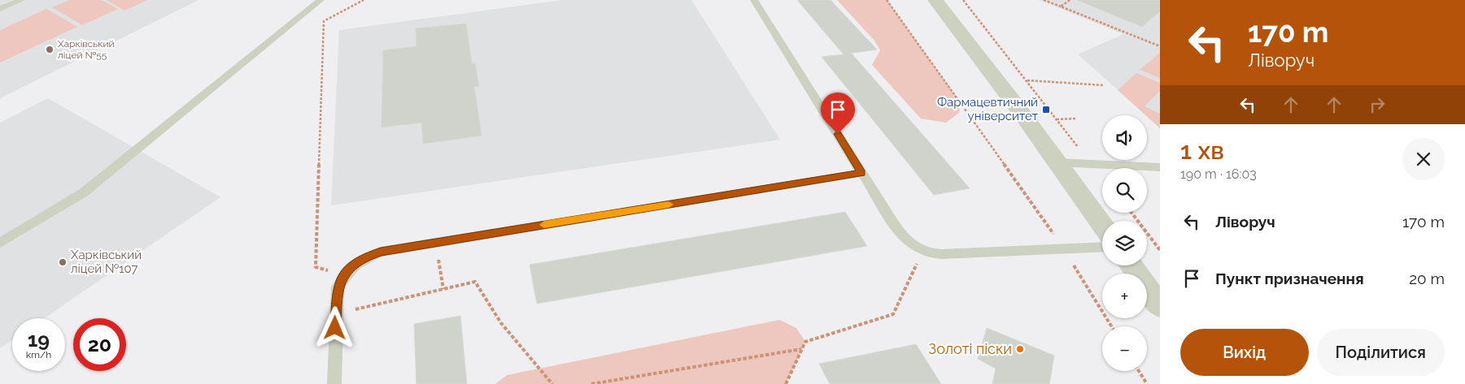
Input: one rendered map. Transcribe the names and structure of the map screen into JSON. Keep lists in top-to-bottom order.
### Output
{
  "places": {
    "other": ["Харківський ліцей №55", "Харківський ліцей №107", "Золоті піски"],
    "transit": ["Фармацевтичний університет"]
  },
  "page": {
    "turn": ["170 m", "Ліворуч"],
    "map_buttons": ["+", "−"],
    "heading": ["1 хв", "190 m · 16:03"],
    "list": [
      {
        "name": "Ліворуч",
        "value": "170 m"
      },
      {
        "name": "Пункт призначення",
        "value": "20 m"
      }
    ],
    "speed": "19 km/h",
    "limit": "20",
    "buttons": ["Вихід", "Поділитися"]
  }
}
